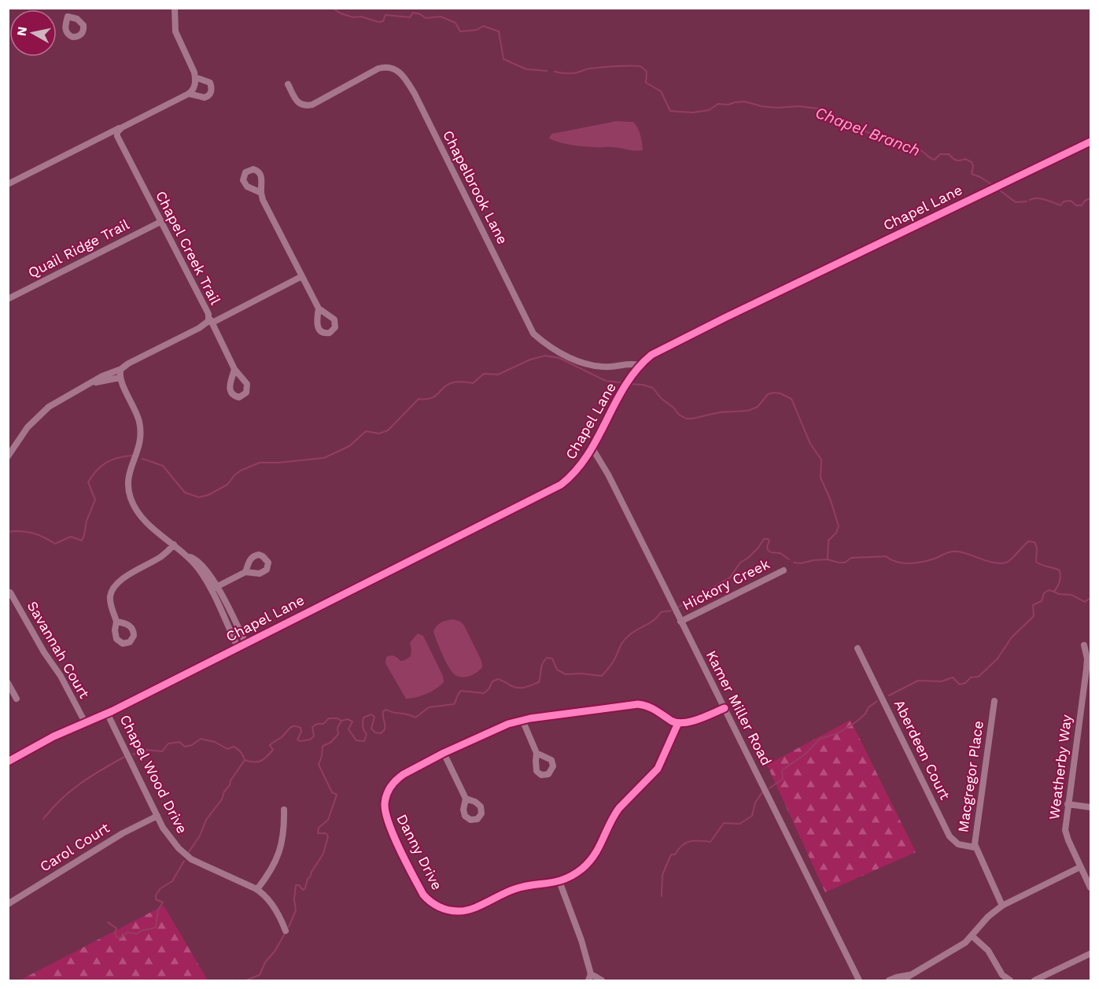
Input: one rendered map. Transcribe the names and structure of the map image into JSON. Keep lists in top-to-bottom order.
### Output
{
  "streets": {
    "street": [
      "Chapelbrook Lane",
      "Chapel Lane",
      "Chapel Creek Trail",
      "Quail Ridge Trail",
      "Hickory Creek",
      "Savannah Court",
      "Kamer Miller Road",
      "Aberdeen Court",
      "Weatherby Way",
      "Chapel Wood Drive",
      "Macgregor Place",
      "Carol Court",
      "Danny Drive"
    ]
  },
  "crossings": [
    ["Chapelbrook Lane", "Chapel Lane"],
    ["Chapel Lane", "Savannah Court"],
    ["Chapel Lane", "Kamer Miller Road"],
    ["Chapel Lane", "Chapel Wood Drive"],
    ["Chapel Creek Trail", "Quail Ridge Trail"],
    ["Hickory Creek", "Kamer Miller Road"],
    ["Aberdeen Court", "Macgregor Place"],
    ["Chapel Wood Drive", "Carol Court"]
  ],
  "water": ["Chapel Branch"],
  "north": "left"
}
